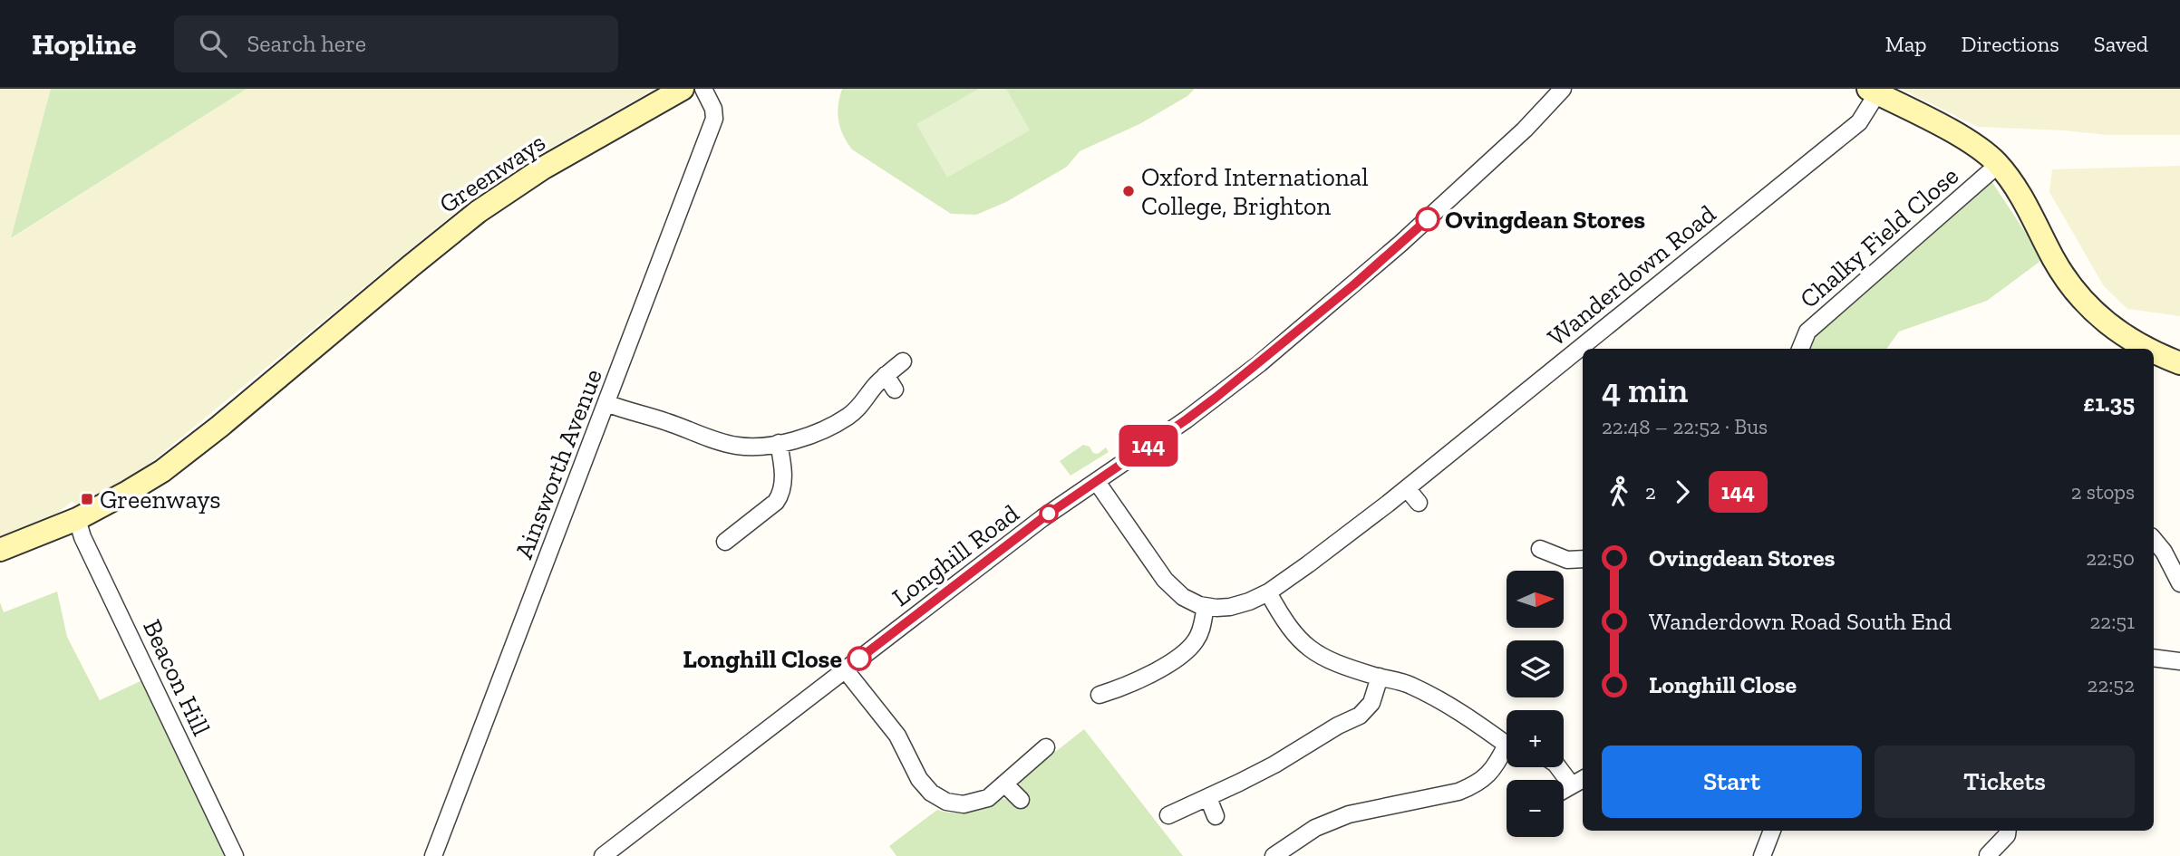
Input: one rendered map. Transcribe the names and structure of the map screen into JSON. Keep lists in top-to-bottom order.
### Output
{
  "streets": {
    "street": [
      "Greenways",
      "Chalky Field Close",
      "Wanderdown Road",
      "Ainsworth Avenue",
      "Longhill Road",
      "Beacon Hill"
    ]
  },
  "crossings": [
    ["Greenways", "Beacon Hill"]
  ],
  "places": {
    "other": ["Oxford International College, Brighton", "Ovingdean Stores", "Longhill Close"],
    "transit": ["Greenways"]
  },
  "lines": ["bus line 144"],
  "north": "right",
  "page": {
    "header": "Hopline",
    "search": "Search here",
    "nav": ["Map", "Directions", "Saved"],
    "on_map": "144",
    "heading": ["4 min", "22:48 – 22:52 · Bus", "£1.35"],
    "legs": ["2", "144", "2 stops"],
    "list": [
      {
        "name": "Ovingdean Stores",
        "value": "22:50"
      },
      {
        "name": "Wanderdown Road South End",
        "value": "22:51"
      },
      {
        "name": "Longhill Close",
        "value": "22:52"
      }
    ],
    "map_buttons": ["+", "−"],
    "buttons": ["Start", "Tickets"]
  }
}
